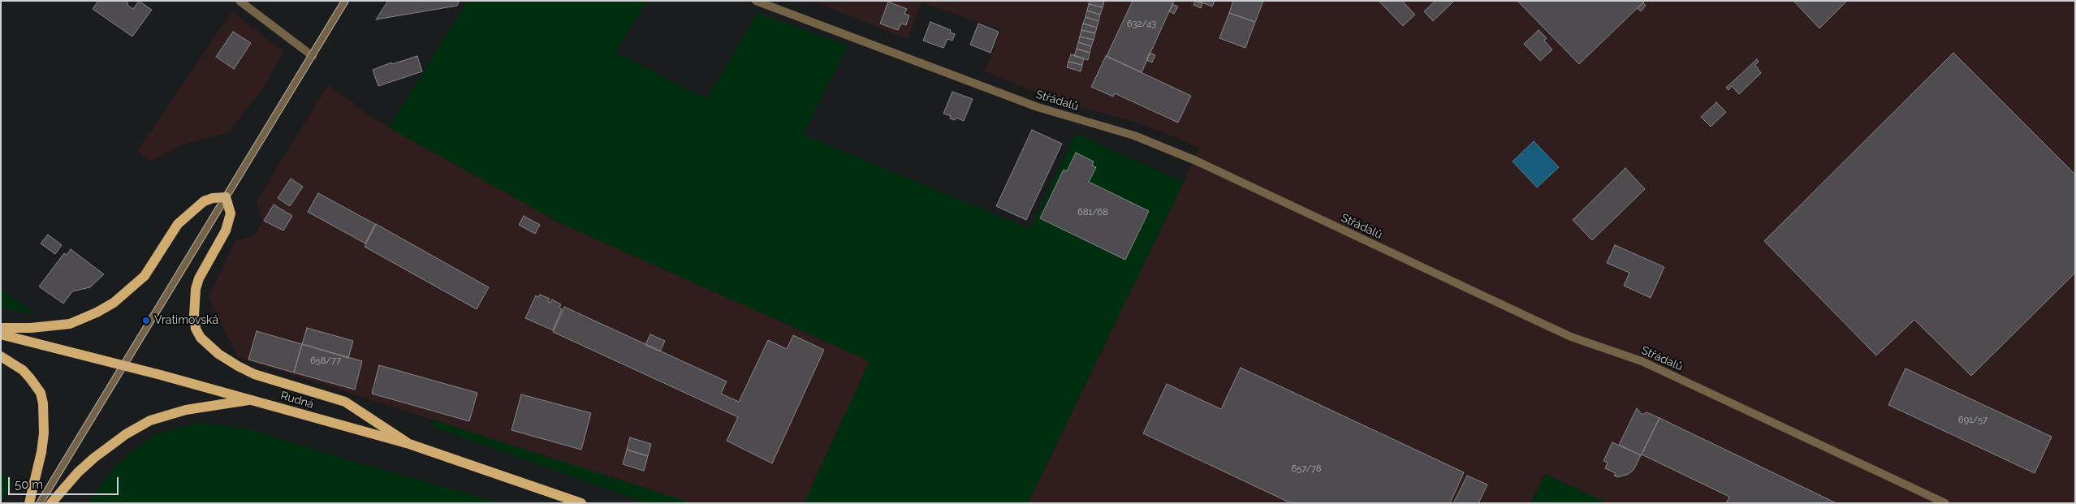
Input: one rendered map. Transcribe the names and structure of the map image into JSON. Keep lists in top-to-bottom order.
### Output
{
  "streets": {
    "main road": ["Rudná"],
    "street": ["Střádalů"]
  },
  "places": ["Vratimovská"],
  "house_numbers": [
    "632/43",
    "681/68",
    "658/77",
    "691/57",
    "657/78"
  ],
  "scale_bar": "50 m"
}
